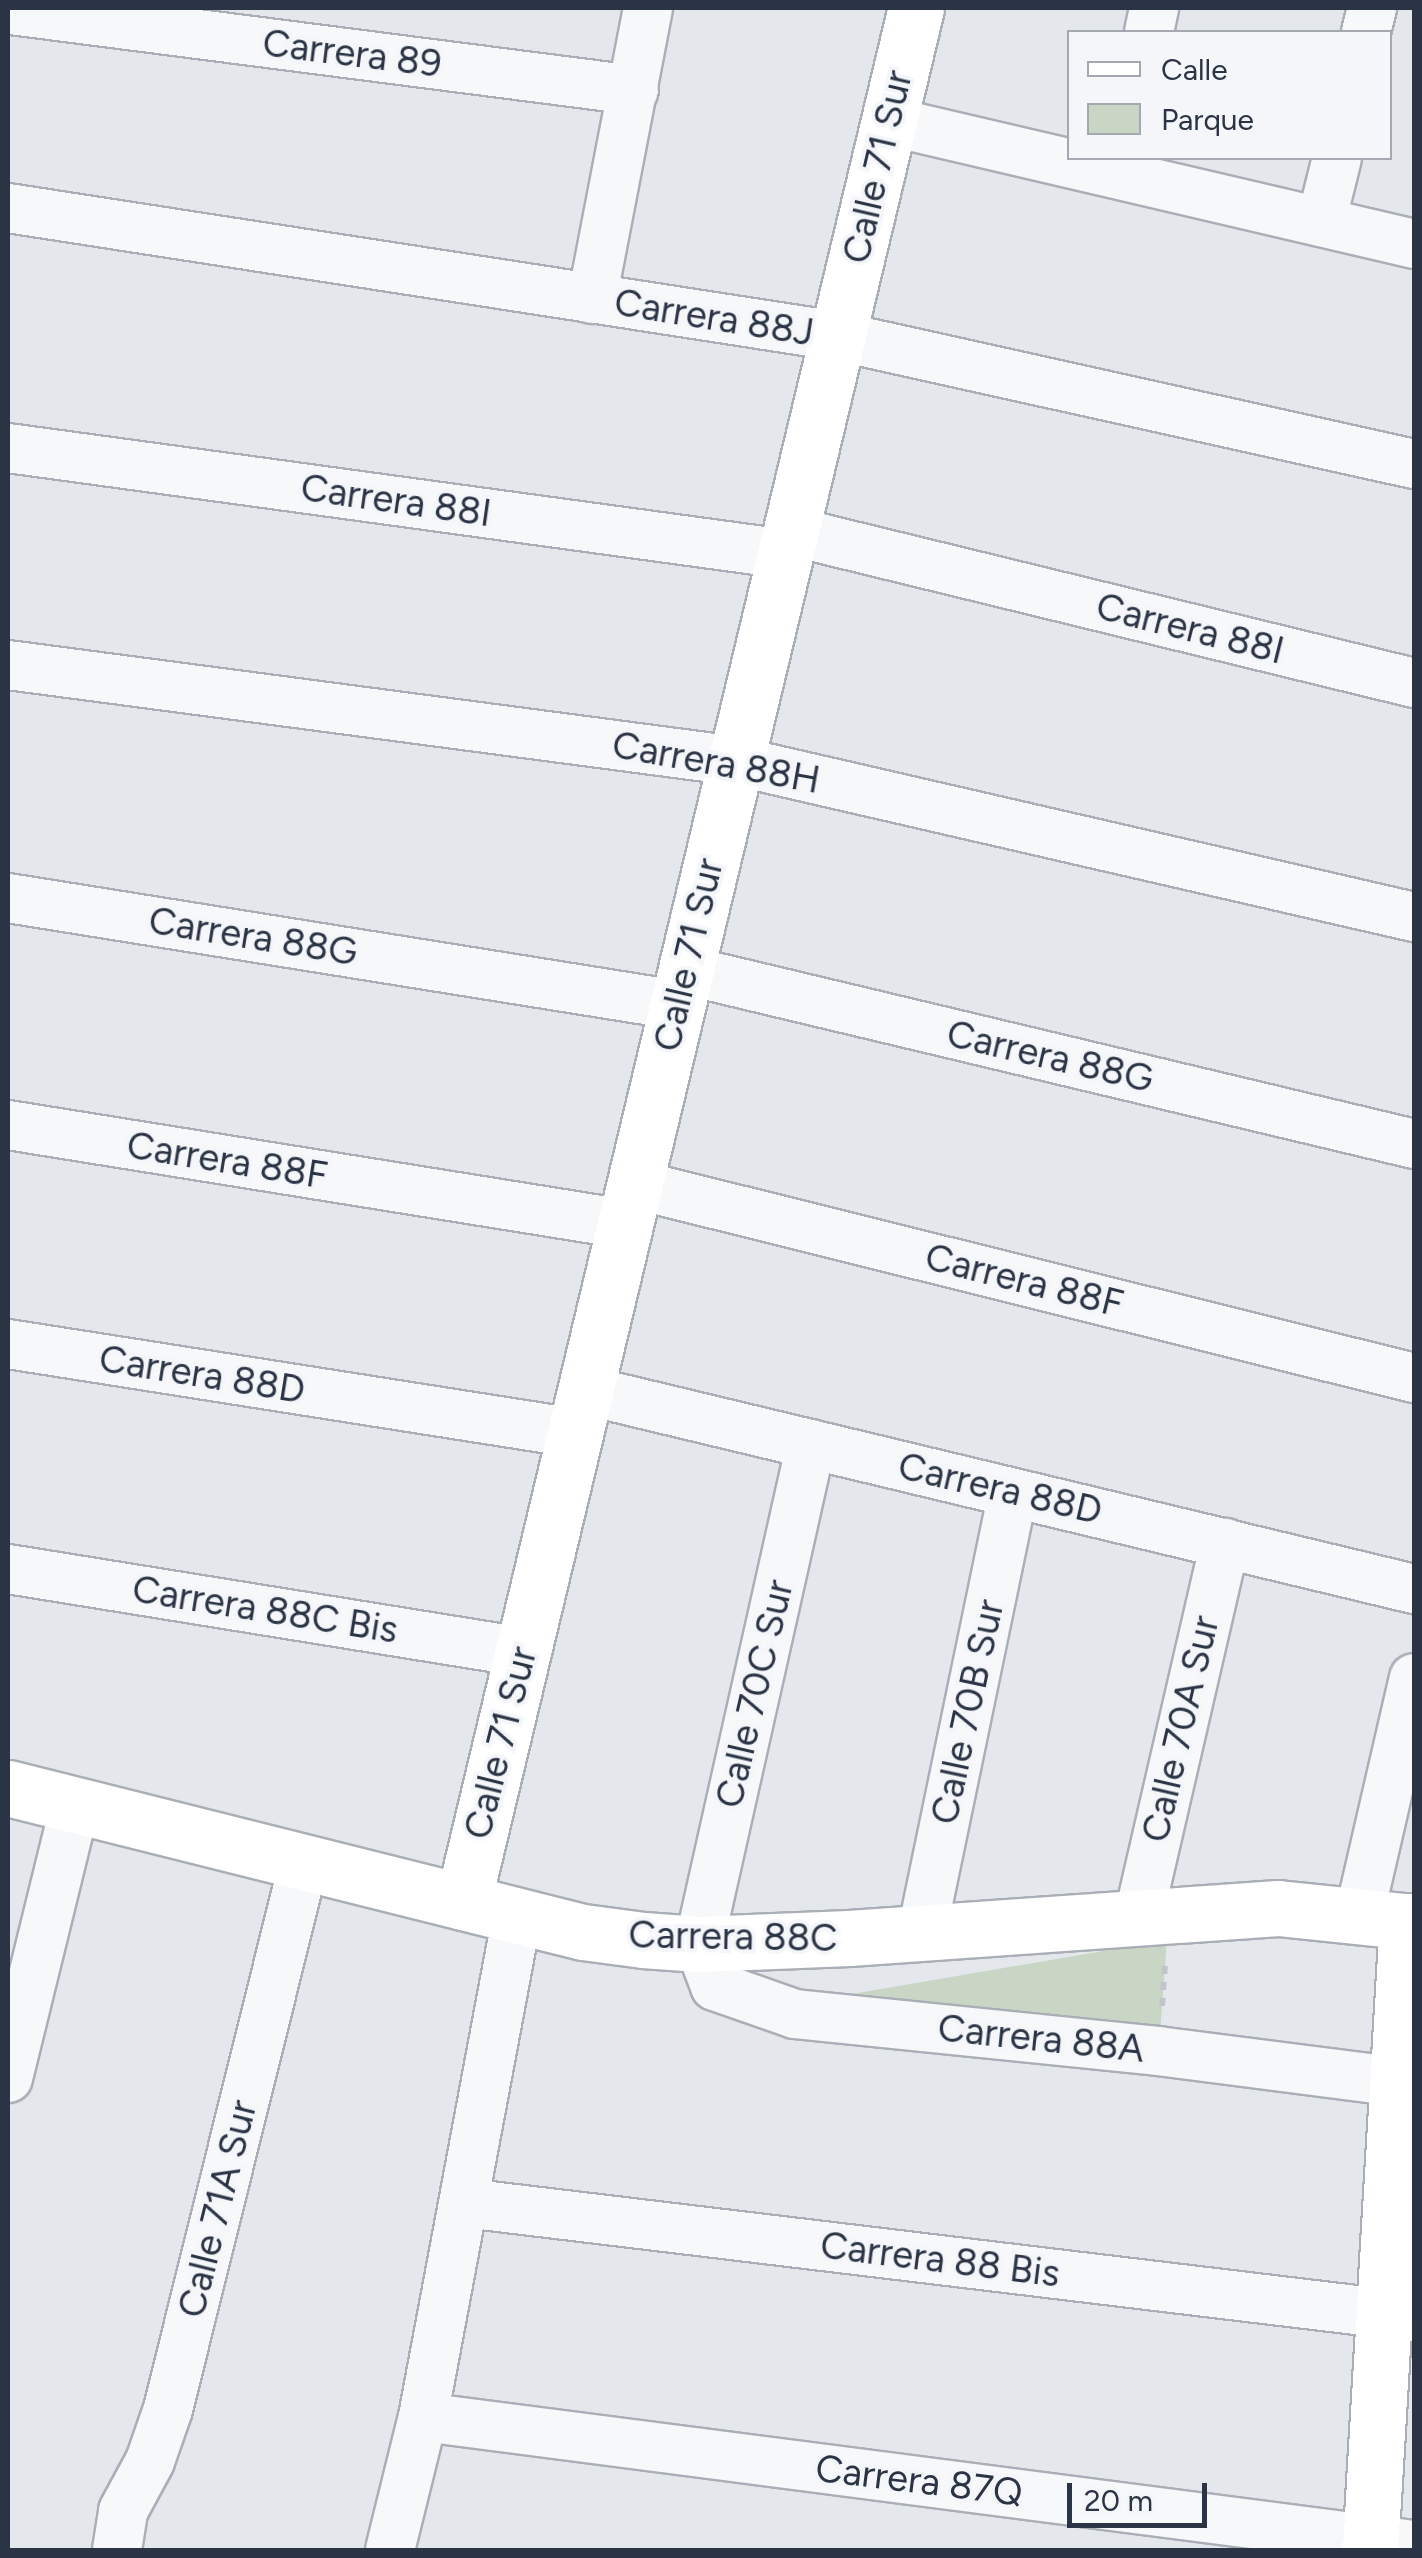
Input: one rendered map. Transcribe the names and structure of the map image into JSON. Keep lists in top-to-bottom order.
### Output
{
  "streets": {
    "street": [
      "Carrera 89",
      "Calle 71 Sur",
      "Carrera 88J",
      "Carrera 88I",
      "Carrera 88H",
      "Carrera 88G",
      "Carrera 88F",
      "Carrera 88D",
      "Carrera 88C Bis",
      "Calle 70C Sur",
      "Calle 70B Sur",
      "Calle 70A Sur",
      "Carrera 88C",
      "Carrera 88A",
      "Calle 71A Sur",
      "Carrera 88 Bis",
      "Carrera 87Q"
    ]
  },
  "crossings": [
    ["Calle 71 Sur", "Carrera 88J"],
    ["Calle 71 Sur", "Carrera 88I"],
    ["Calle 71 Sur", "Carrera 88H"],
    ["Calle 71 Sur", "Carrera 88G"],
    ["Calle 71 Sur", "Carrera 88F"],
    ["Calle 71 Sur", "Carrera 88D"],
    ["Calle 71 Sur", "Carrera 88C Bis"],
    ["Calle 71 Sur", "Carrera 88C"],
    ["Carrera 88D", "Calle 70C Sur"],
    ["Carrera 88D", "Calle 70B Sur"],
    ["Carrera 88D", "Calle 70A Sur"],
    ["Calle 70C Sur", "Carrera 88C"],
    ["Calle 70C Sur", "Carrera 88A"],
    ["Calle 70B Sur", "Carrera 88C"],
    ["Calle 70A Sur", "Carrera 88C"],
    ["Carrera 88C", "Carrera 88A"],
    ["Carrera 88C", "Calle 71A Sur"]
  ],
  "legend": ["Calle", "Parque"],
  "scale_bar": "20 m"
}
